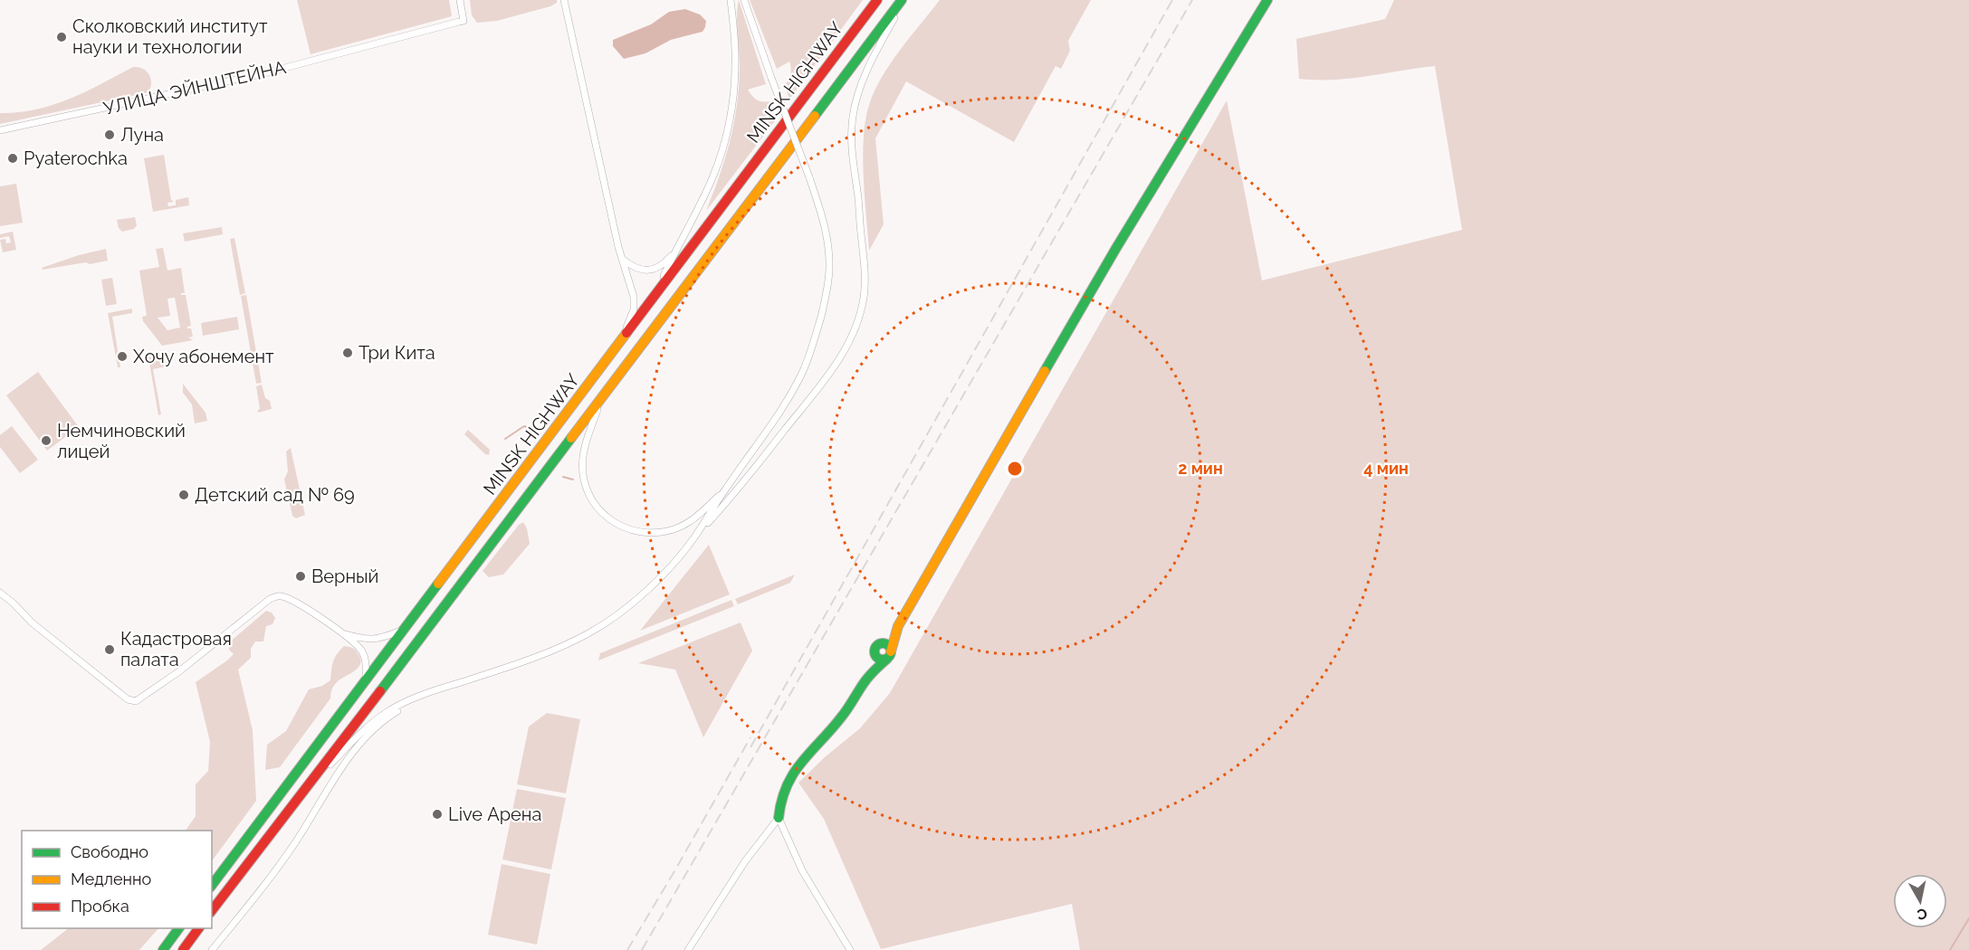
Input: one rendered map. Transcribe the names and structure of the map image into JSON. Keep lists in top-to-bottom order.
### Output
{
  "streets": {
    "main road": ["MINSK HIGHWAY"],
    "street": ["УЛИЦА ЭЙНШТЕЙНА"]
  },
  "places": [
    "Сколковский институт науки и технологии",
    "Луна",
    "Pyaterochka",
    "Три Кита",
    "Хочу абонемент",
    "Немчиновский лицей",
    "Детский сад № 69",
    "Верный",
    "Кадастровая палата",
    "Live Арена"
  ],
  "legend": ["Свободно", "Медленно", "Пробка"],
  "north": "bottom",
  "rings": ["2 мин", "4 мин"]
}
